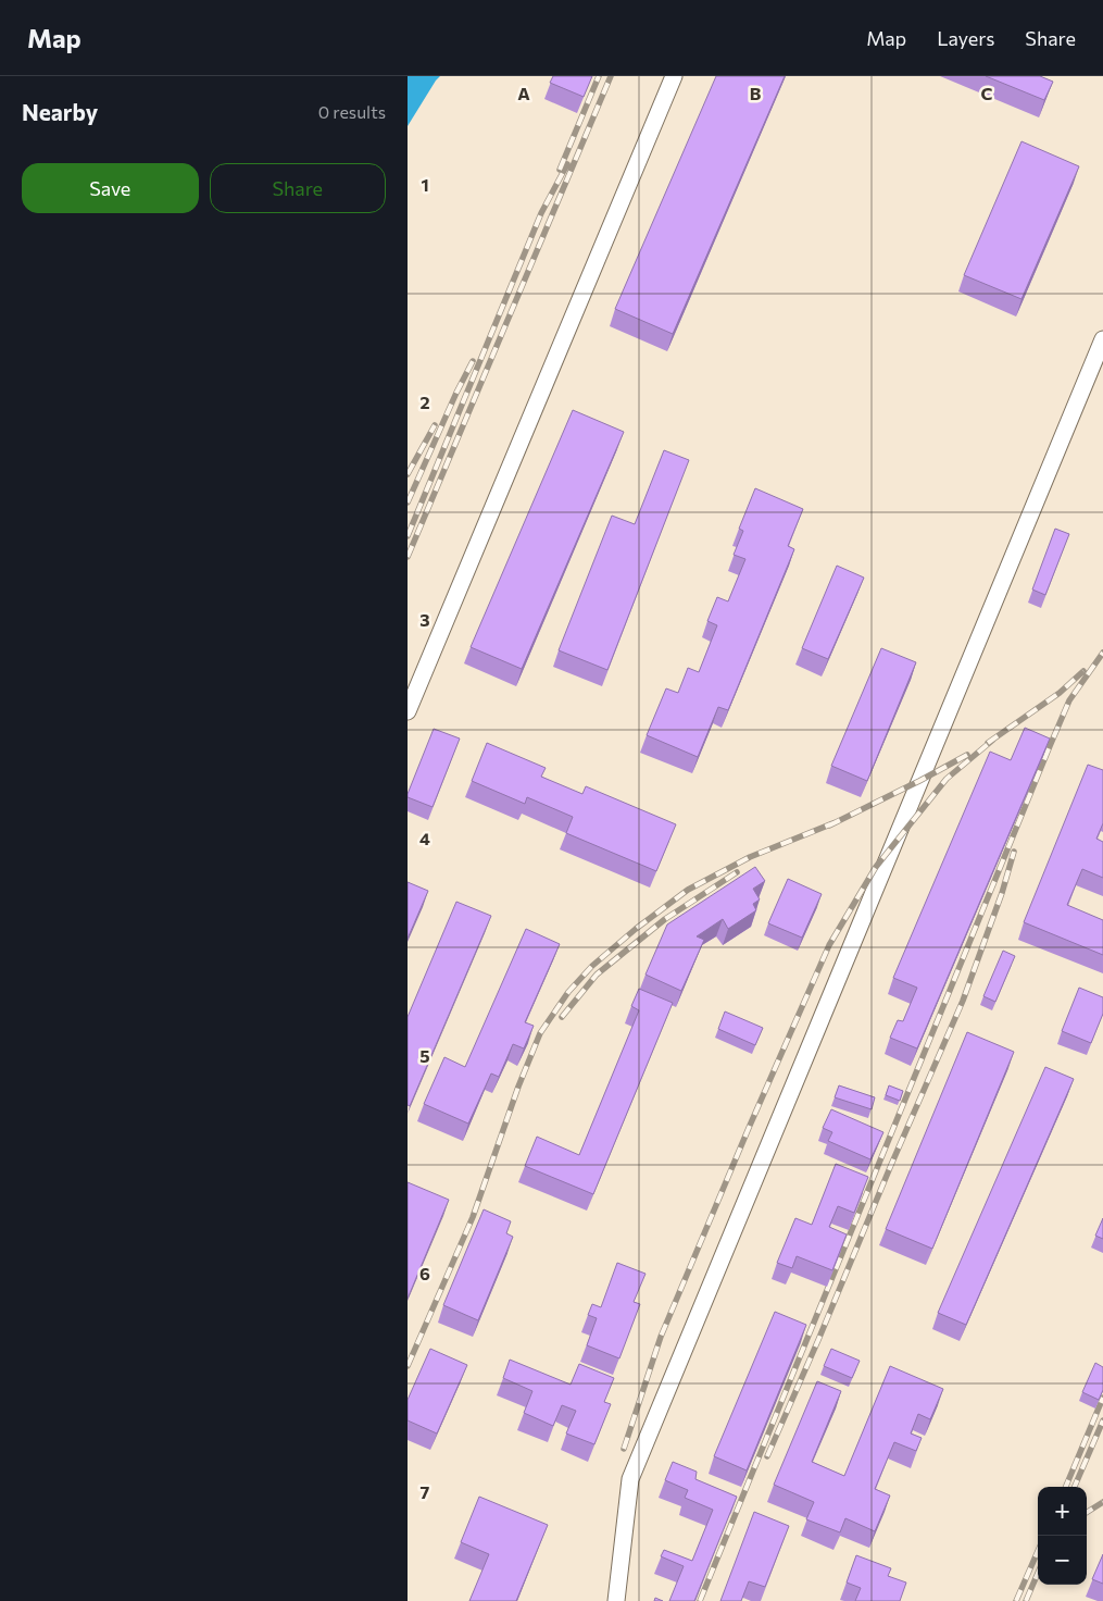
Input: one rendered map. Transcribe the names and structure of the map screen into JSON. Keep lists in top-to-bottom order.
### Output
{
  "page": {
    "header": "Map",
    "nav": ["Map", "Layers", "Share"],
    "heading": ["Nearby", "0 results"],
    "buttons": ["Save", "Share"],
    "map_buttons": ["+", "−"]
  },
  "grid": {
    "columns": ["A", "B", "C"],
    "rows": [
      "1",
      "2",
      "3",
      "4",
      "5",
      "6",
      "7"
    ]
  }
}
